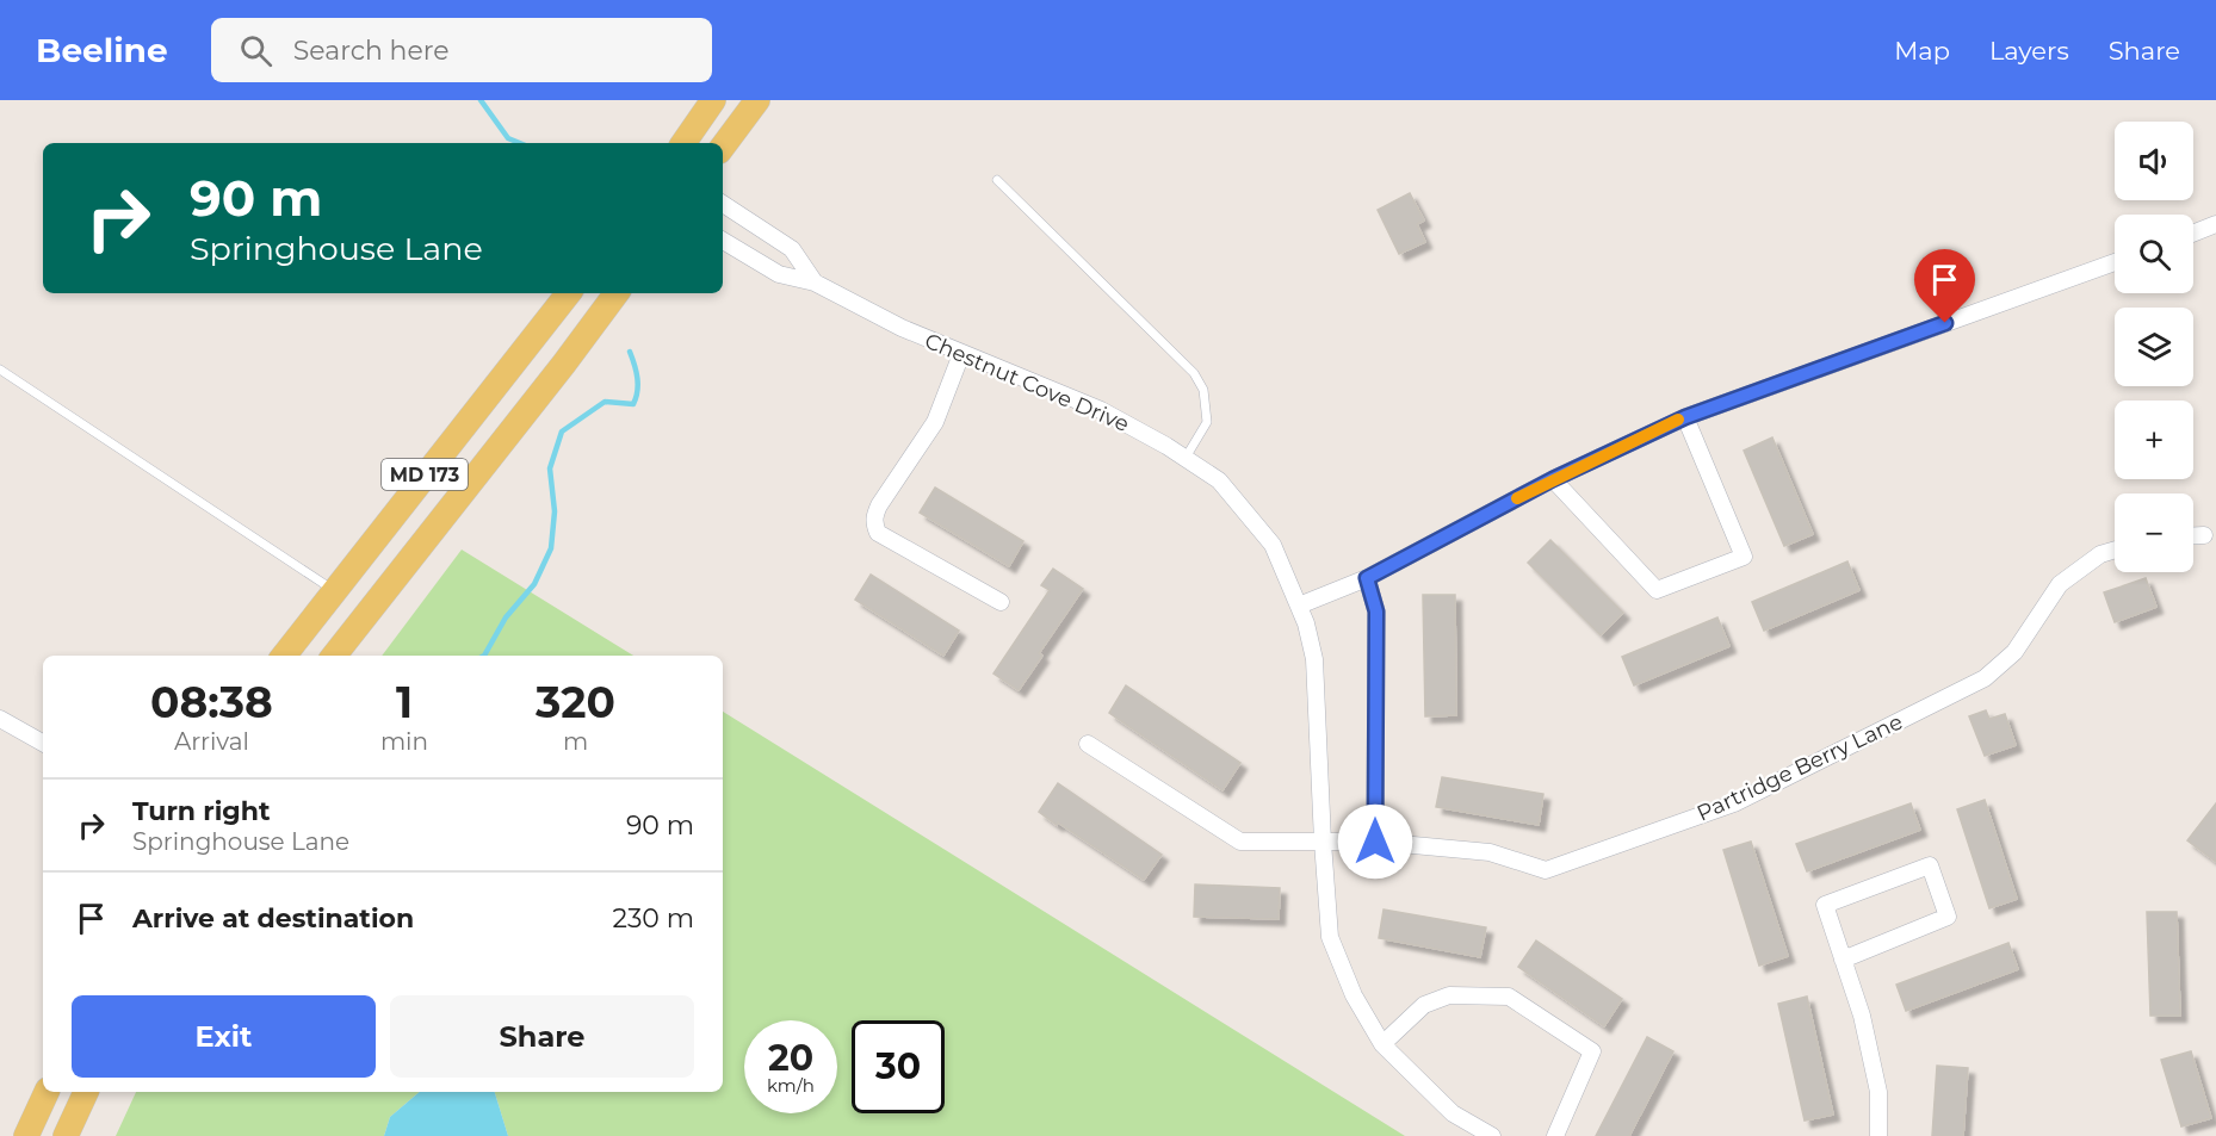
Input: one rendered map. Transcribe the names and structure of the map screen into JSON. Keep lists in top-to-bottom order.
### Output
{
  "streets": {
    "main road": ["MD 173"],
    "street": ["Chestnut Cove Drive", "Partridge Berry Lane"]
  },
  "crossings": [
    ["Chestnut Cove Drive", "Partridge Berry Lane"]
  ],
  "page": {
    "header": "Beeline",
    "search": "Search here",
    "nav": ["Map", "Layers", "Share"],
    "map_buttons": ["+", "−"],
    "turn": ["90 m", "Springhouse Lane"],
    "eta": [
      "08:38",
      "Arrival",
      "1",
      "min",
      "320",
      "m"
    ],
    "list": [
      {
        "name": "Turn right",
        "note": "Springhouse Lane",
        "value": "90 m"
      },
      {
        "name": "Arrive at destination",
        "value": "230 m"
      }
    ],
    "buttons": ["Exit", "Share"],
    "speed": "20 km/h",
    "limit": "30"
  }
}
